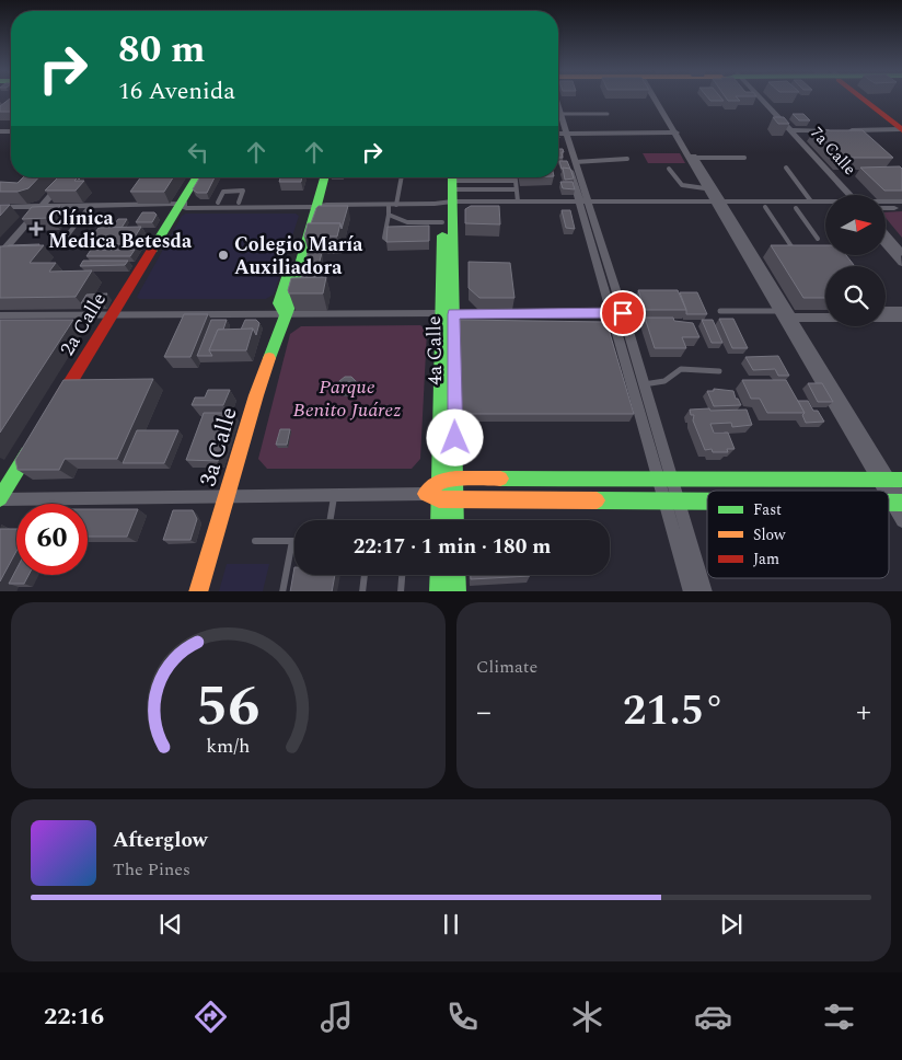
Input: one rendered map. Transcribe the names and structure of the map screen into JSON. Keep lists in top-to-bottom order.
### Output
{
  "streets": {
    "main road": ["2a Calle", "4a Calle", "3a Calle"],
    "street": ["7a Calle"]
  },
  "parks": ["Parque Benito Juárez"],
  "places": {
    "health": ["Clínica Medica Betesda"],
    "other": ["Colegio María Auxiliadora"]
  },
  "legend": ["Fast", "Slow", "Jam"],
  "north": "right",
  "page": {
    "turn": ["80 m", "16 Avenida"],
    "limit": "60",
    "trip": "22:17 · 1 min · 180 m",
    "tile": "Climate",
    "heat": ["−", "21.5°", "+"],
    "song": ["Afterglow", "The Pines"],
    "tabs": "22:16",
    "gauge": ["56", "km/h"]
  }
}
